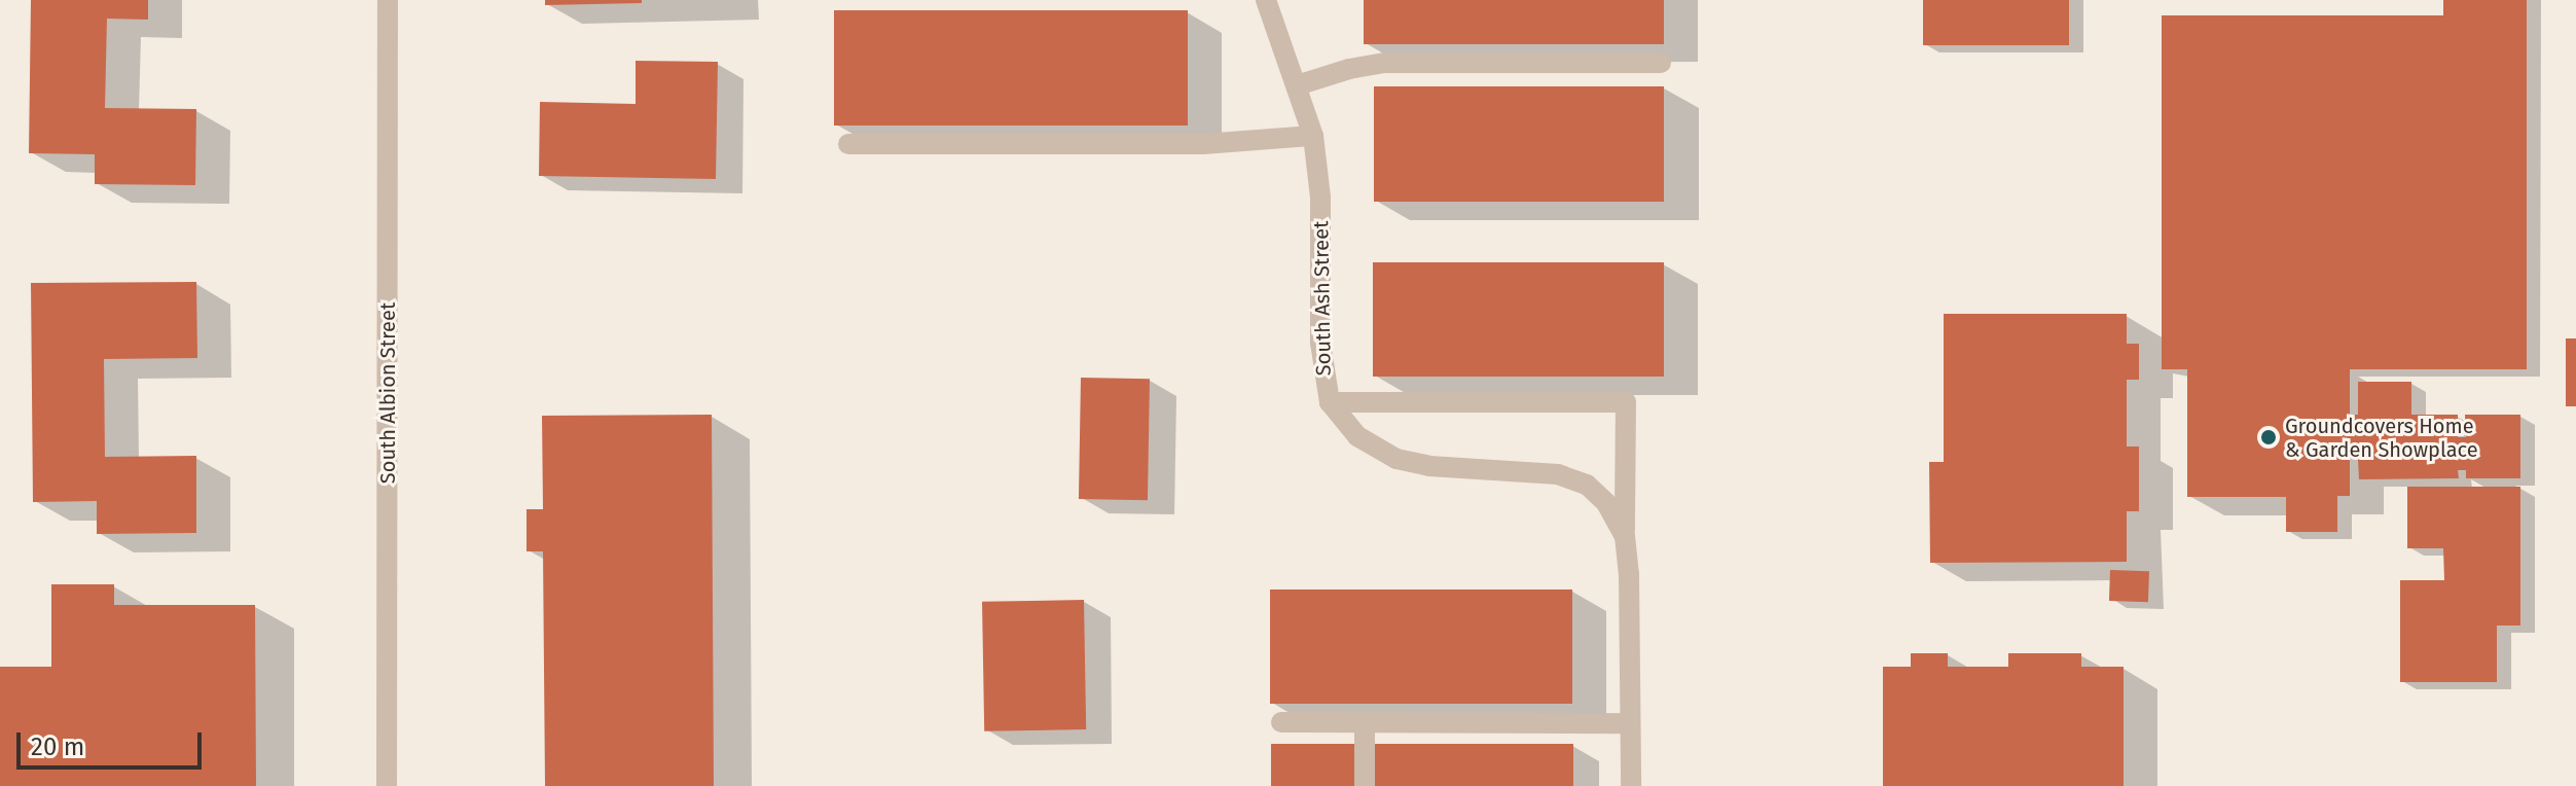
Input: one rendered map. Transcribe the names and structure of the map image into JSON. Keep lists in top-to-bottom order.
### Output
{
  "streets": {
    "street": ["South Ash Street", "South Albion Street"]
  },
  "places": ["Groundcovers Home & Garden Showplace"],
  "scale_bar": "20 m"
}
